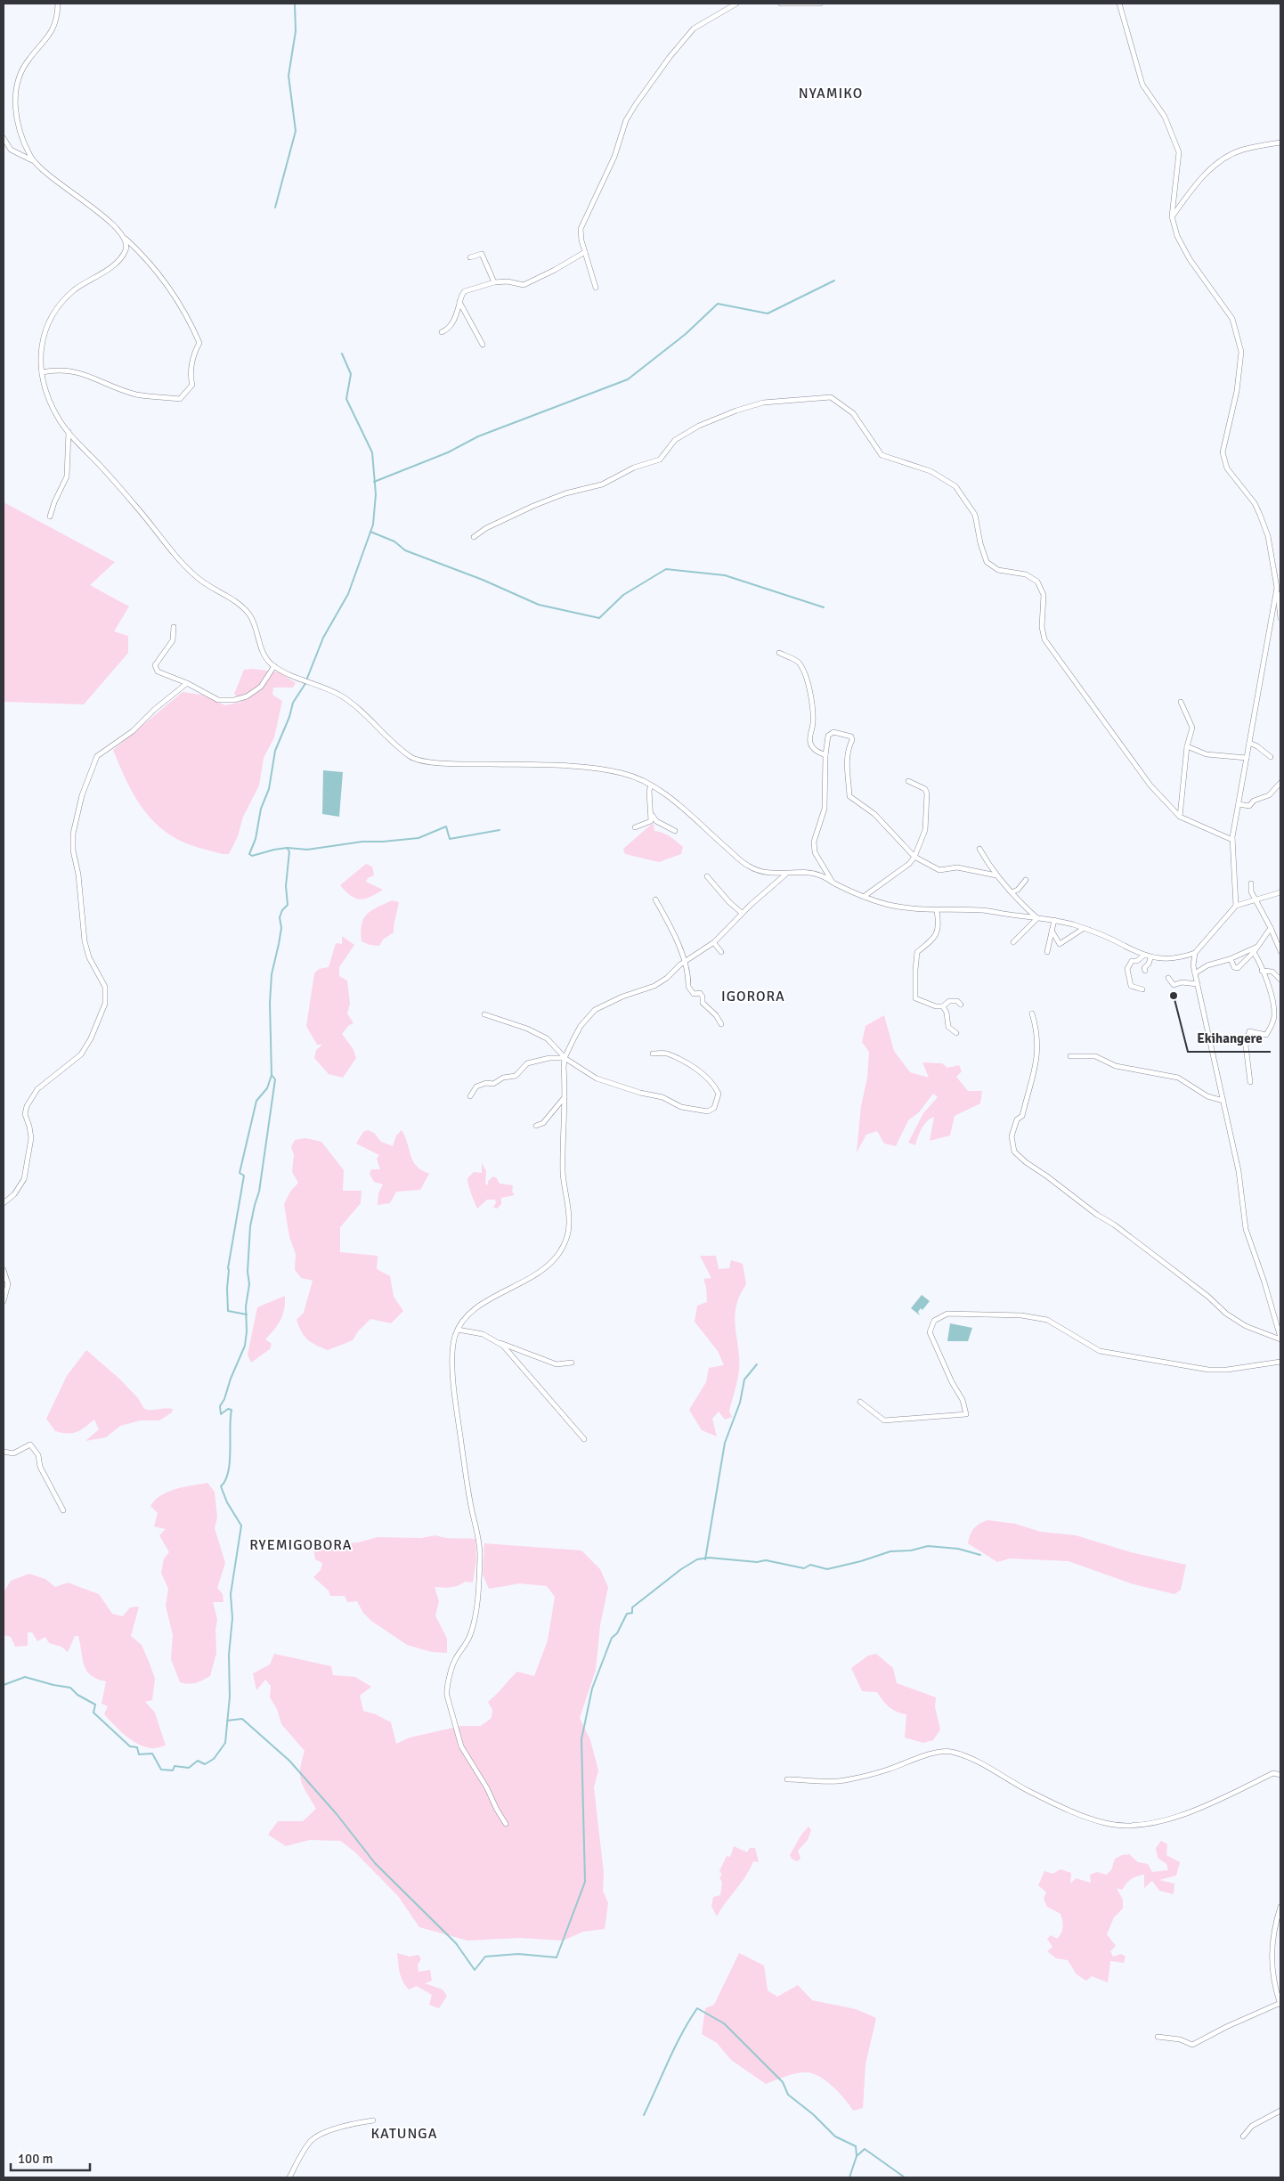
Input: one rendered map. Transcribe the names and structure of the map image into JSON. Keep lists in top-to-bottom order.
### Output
{
  "districts": [
    "NYAMIKO",
    "IGORORA",
    "RYEMIGOBORA",
    "KATUNGA"
  ],
  "places": ["Ekihangere"],
  "scale_bar": "100 m"
}
